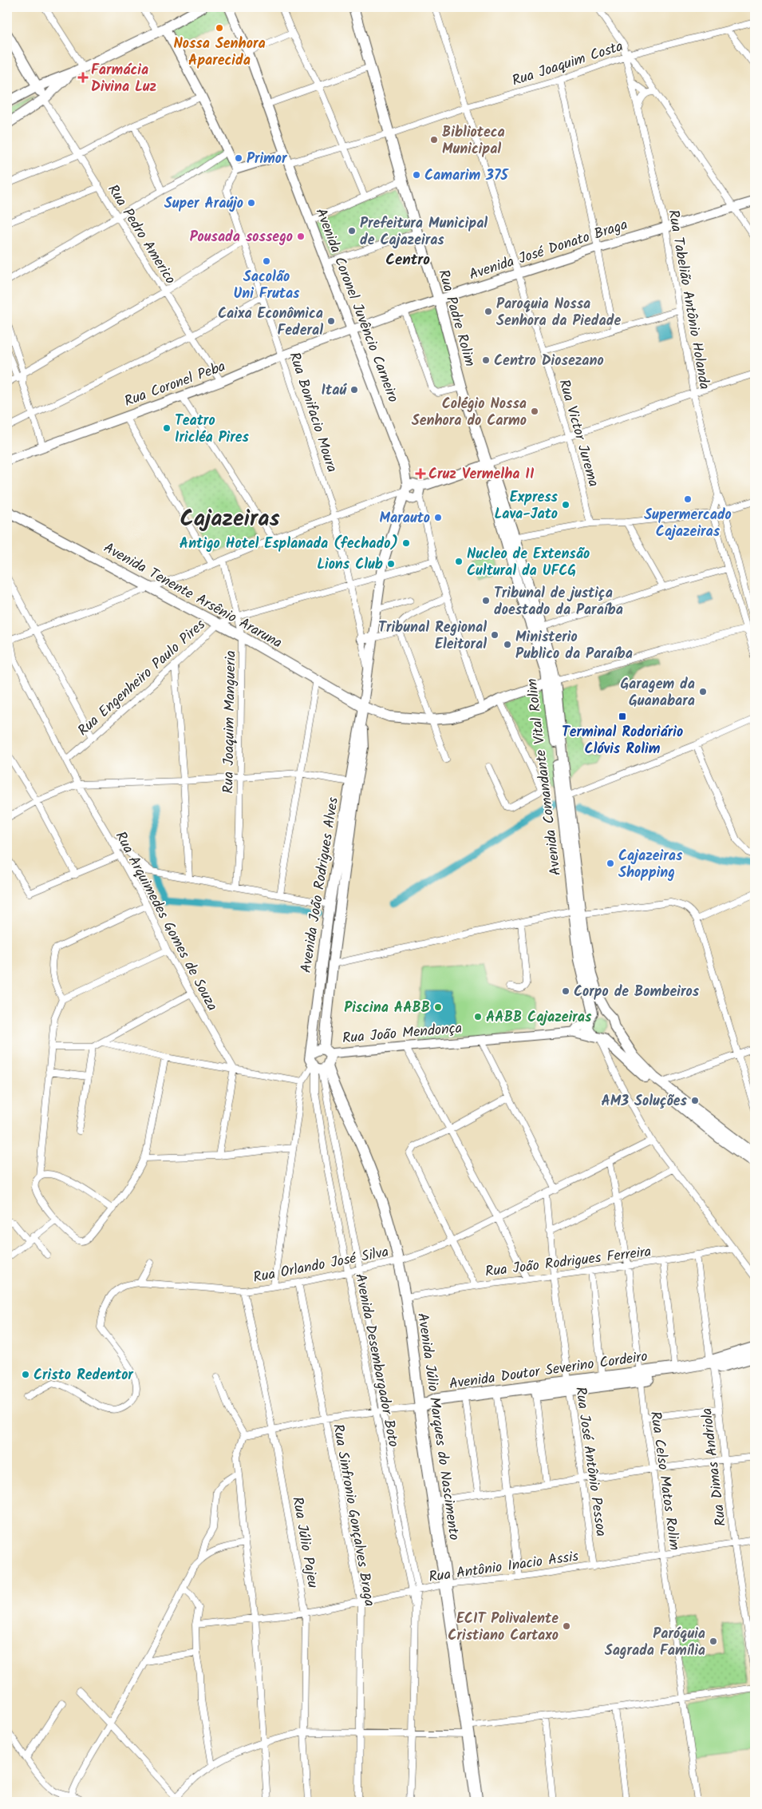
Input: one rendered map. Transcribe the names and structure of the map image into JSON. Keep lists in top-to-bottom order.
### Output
{
  "streets": {
    "highway": ["Avenida Doutor Severino Cordeiro", "Avenida Júlio Marques do Nascimento"],
    "main road": [
      "Avenida José Donato Braga",
      "Avenida Coronel Juvêncio Carneiro",
      "Rua Padre Rolim",
      "Rua Coronel Peba",
      "Avenida Tenente Arsênio Araruna",
      "Avenida Comandante Vital Rolim",
      "Avenida João Rodrigues Alves",
      "Rua João Mendonça"
    ],
    "street": [
      "Rua Joaquim Costa",
      "Rua Pedro Americo",
      "Rua Tabelião Antônio Holanda",
      "Rua Bonifacio Moura",
      "Rua Victor Jurema",
      "Rua Engenheiro Paulo Pires",
      "Rua Joaquim Mangueria",
      "Rua Arquimedes Gomes de Souza",
      "Rua João Rodrigues Ferreira",
      "Rua Orlando José Silva",
      "Avenida Desembargador Boto",
      "Rua José Antônio Pessoa",
      "Rua Dimas Andriola",
      "Rua Celso Matos Rolim",
      "Rua Sinfronio Gonçalves Braga",
      "Rua Júlio Pajeu",
      "Rua Antônio Inacio Assis"
    ]
  },
  "crossings": [
    ["Rua Joaquim Costa", "Rua Tabelião Antônio Holanda"],
    ["Rua Joaquim Costa", "Avenida Coronel Juvêncio Carneiro"],
    ["Rua Joaquim Costa", "Rua Padre Rolim"],
    ["Rua Joaquim Costa", "Rua Victor Jurema"],
    ["Rua Pedro Americo", "Rua Coronel Peba"],
    ["Avenida José Donato Braga", "Rua Tabelião Antônio Holanda"],
    ["Avenida José Donato Braga", "Avenida Coronel Juvêncio Carneiro"],
    ["Avenida José Donato Braga", "Rua Padre Rolim"],
    ["Avenida José Donato Braga", "Rua Coronel Peba"],
    ["Avenida José Donato Braga", "Rua Victor Jurema"],
    ["Avenida Coronel Juvêncio Carneiro", "Rua Coronel Peba"],
    ["Avenida Coronel Juvêncio Carneiro", "Avenida João Rodrigues Alves"],
    ["Rua Padre Rolim", "Avenida Comandante Vital Rolim"],
    ["Rua Padre Rolim", "Avenida João Rodrigues Alves"],
    ["Rua Coronel Peba", "Rua Bonifacio Moura"],
    ["Rua Bonifacio Moura", "Rua Engenheiro Paulo Pires"],
    ["Rua Bonifacio Moura", "Avenida João Rodrigues Alves"],
    ["Avenida Tenente Arsênio Araruna", "Rua Engenheiro Paulo Pires"],
    ["Avenida Tenente Arsênio Araruna", "Rua Joaquim Mangueria"],
    ["Avenida Tenente Arsênio Araruna", "Avenida Comandante Vital Rolim"],
    ["Avenida Tenente Arsênio Araruna", "Avenida João Rodrigues Alves"],
    ["Rua Engenheiro Paulo Pires", "Rua Joaquim Mangueria"],
    ["Rua Engenheiro Paulo Pires", "Avenida João Rodrigues Alves"],
    ["Rua Engenheiro Paulo Pires", "Rua Arquimedes Gomes de Souza"],
    ["Avenida Comandante Vital Rolim", "Rua João Mendonça"],
    ["Avenida João Rodrigues Alves", "Rua João Mendonça"],
    ["Avenida João Rodrigues Alves", "Avenida Desembargador Boto"],
    ["Avenida João Rodrigues Alves", "Avenida Júlio Marques do Nascimento"],
    ["Rua João Mendonça", "Avenida Desembargador Boto"],
    ["Rua João Mendonça", "Avenida Júlio Marques do Nascimento"],
    ["Rua João Rodrigues Ferreira", "Avenida Júlio Marques do Nascimento"],
    ["Rua João Rodrigues Ferreira", "Rua José Antônio Pessoa"],
    ["Rua João Rodrigues Ferreira", "Rua Dimas Andriola"],
    ["Rua João Rodrigues Ferreira", "Rua Celso Matos Rolim"],
    ["Rua Orlando José Silva", "Avenida Desembargador Boto"],
    ["Rua Orlando José Silva", "Avenida Júlio Marques do Nascimento"],
    ["Rua Orlando José Silva", "Rua José Antônio Pessoa"],
    ["Rua Orlando José Silva", "Rua Celso Matos Rolim"],
    ["Rua Orlando José Silva", "Rua Sinfronio Gonçalves Braga"],
    ["Rua Orlando José Silva", "Rua Júlio Pajeu"],
    ["Avenida Desembargador Boto", "Avenida Júlio Marques do Nascimento"],
    ["Avenida Desembargador Boto", "Rua Antônio Inacio Assis"],
    ["Avenida Doutor Severino Cordeiro", "Avenida Júlio Marques do Nascimento"],
    ["Avenida Doutor Severino Cordeiro", "Rua José Antônio Pessoa"],
    ["Avenida Doutor Severino Cordeiro", "Rua Dimas Andriola"],
    ["Avenida Doutor Severino Cordeiro", "Rua Celso Matos Rolim"],
    ["Avenida Júlio Marques do Nascimento", "Rua Antônio Inacio Assis"],
    ["Rua José Antônio Pessoa", "Rua Antônio Inacio Assis"],
    ["Rua Dimas Andriola", "Rua Antônio Inacio Assis"],
    ["Rua Celso Matos Rolim", "Rua Antônio Inacio Assis"],
    ["Rua Sinfronio Gonçalves Braga", "Rua Antônio Inacio Assis"],
    ["Rua Júlio Pajeu", "Rua Antônio Inacio Assis"]
  ],
  "districts": ["Centro", "Cajazeiras"],
  "places": {
    "other": [
      "Nossa Senhora Aparecida",
      "Biblioteca Municipal",
      "Primor",
      "Camarim 375",
      "Super Araújo",
      "Prefeitura Municipal de Cajazeiras",
      "Pousada sossego",
      "Sacolão Uni Frutas",
      "Paroquia Nossa Senhora da Piedade",
      "Caixa Econômica Federal",
      "Centro Diosezano",
      "Itaú",
      "Colégio Nossa Senhora do Carmo",
      "Teatro Iricléa Pires",
      "Supermercado Cajazeiras",
      "Express Lava-Jato",
      "Marauto",
      "Antigo Hotel Esplanada (fechado)",
      "Nucleo de Extensão Cultural da UFCG",
      "Lions Club",
      "Tribunal de justiça doestado da Paraíba",
      "Tribunal Regional Eleitoral",
      "Ministerio Publico da Paraíba",
      "Garagem da Guanabara",
      "Cajazeiras Shopping",
      "Corpo de Bombeiros",
      "Piscina AABB",
      "AABB Cajazeiras",
      "AM3 Soluções",
      "Cristo Redentor",
      "ECIT Polivalente Cristiano Cartaxo",
      "Paróquia Sagrada Família"
    ],
    "health": ["Farmácia Divina Luz", "Cruz Vermelha II"],
    "transit": ["Terminal Rodoriário Clóvis Rolim"]
  }
}
